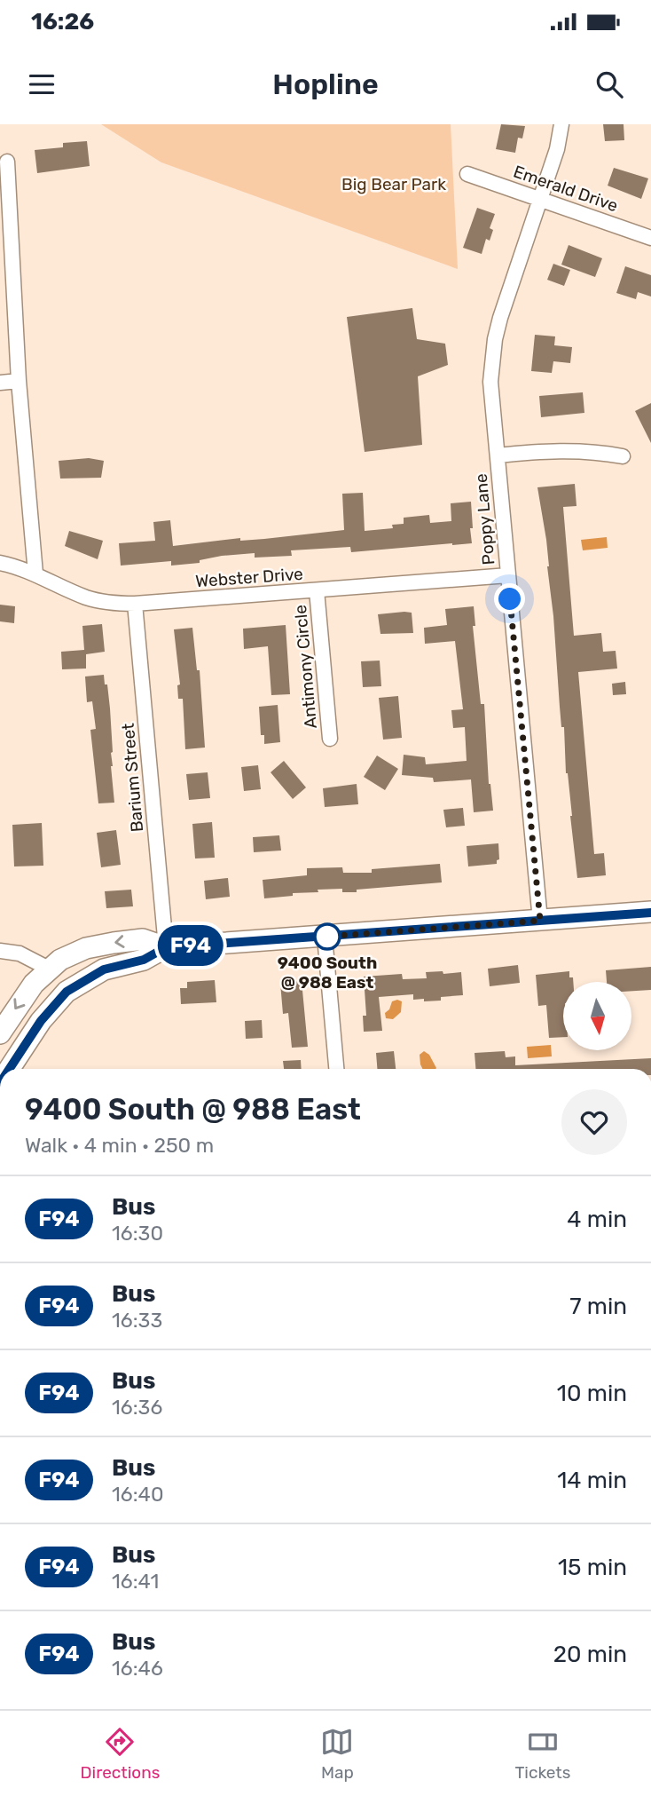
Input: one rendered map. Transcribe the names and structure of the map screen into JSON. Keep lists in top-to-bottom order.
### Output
{
  "streets": {
    "street": [
      "Emerald Drive",
      "Poppy Lane",
      "Webster Drive",
      "Antimony Circle",
      "Barium Street"
    ]
  },
  "crossings": [
    ["Emerald Drive", "Poppy Lane"],
    ["Poppy Lane", "Webster Drive"],
    ["Webster Drive", "Antimony Circle"],
    ["Webster Drive", "Barium Street"]
  ],
  "parks": ["Big Bear Park"],
  "places": ["9400 South @ 988 East"],
  "lines": ["bus line F94"],
  "north": "bottom",
  "page": {
    "status": "16:26",
    "header": "Hopline",
    "on_map": "F94",
    "heading": ["9400 South @ 988 East", "Walk · 4 min · 250 m"],
    "list": [
      {
        "mark": "F94",
        "name": "Bus",
        "note": "16:30",
        "value": "4 min"
      },
      {
        "mark": "F94",
        "name": "Bus",
        "note": "16:33",
        "value": "7 min"
      },
      {
        "mark": "F94",
        "name": "Bus",
        "note": "16:36",
        "value": "10 min"
      },
      {
        "mark": "F94",
        "name": "Bus",
        "note": "16:40",
        "value": "14 min"
      },
      {
        "mark": "F94",
        "name": "Bus",
        "note": "16:41",
        "value": "15 min"
      },
      {
        "mark": "F94",
        "name": "Bus",
        "note": "16:46",
        "value": "20 min"
      }
    ],
    "tabs": ["Directions", "Map", "Tickets"]
  }
}
